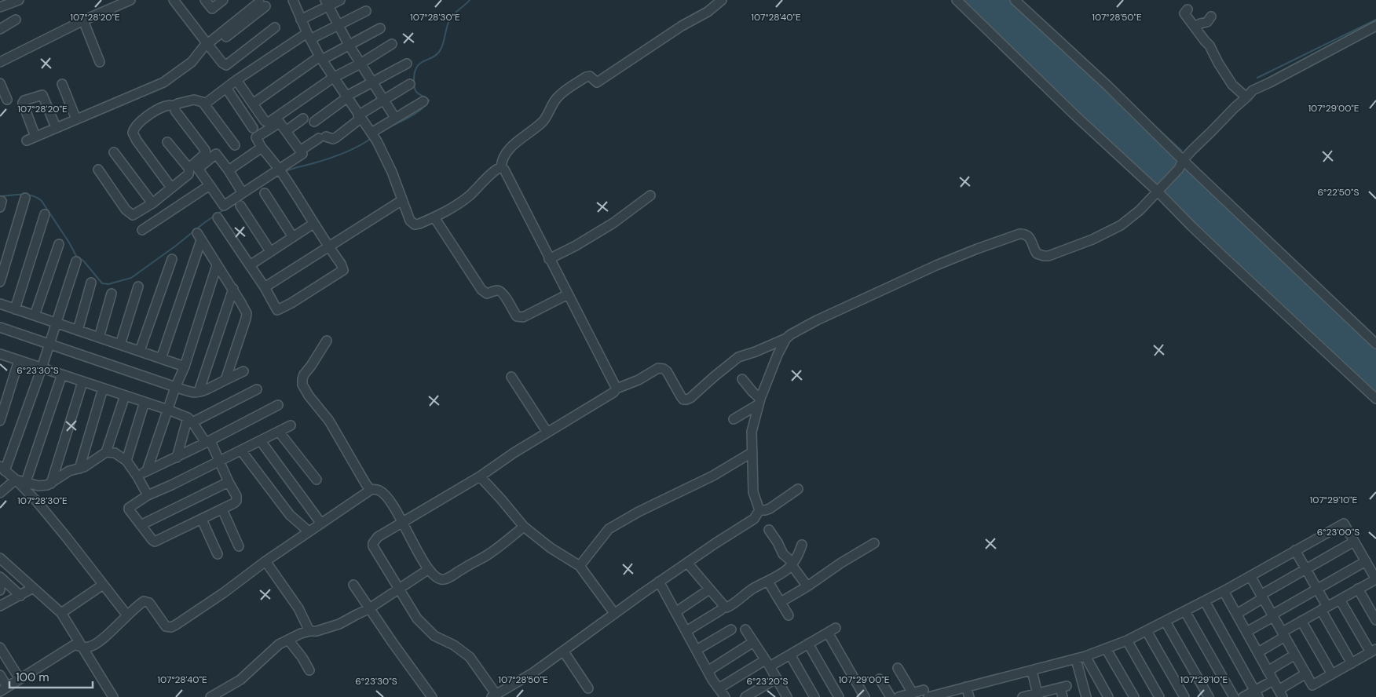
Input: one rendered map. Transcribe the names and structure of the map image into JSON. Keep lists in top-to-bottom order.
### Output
{
  "scale_bar": "100 m",
  "coordinates": [
    "107°28'20\"E",
    "107°28'30\"E",
    "107°28'40\"E",
    "107°28'50\"E",
    "107°29'00\"E",
    "6°22'50\"S",
    "6°23'30\"S",
    "107°29'10\"E",
    "6°23'00\"S",
    "6°23'20\"S"
  ]
}
